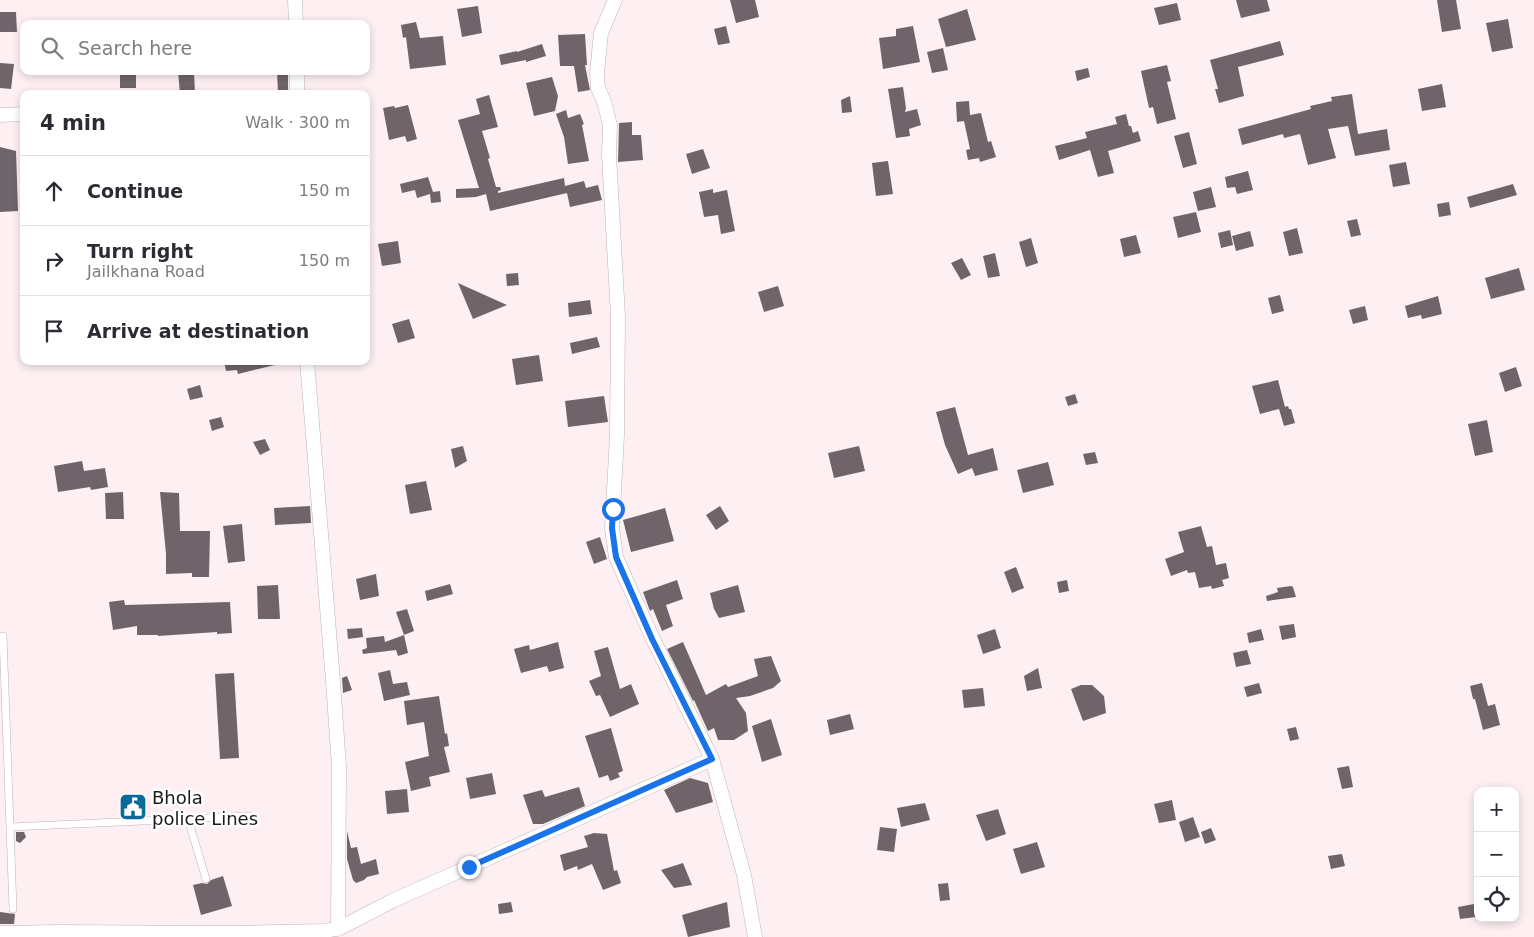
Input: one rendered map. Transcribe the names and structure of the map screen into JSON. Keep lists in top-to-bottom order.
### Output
{
  "places": {
    "public building": ["Bhola police Lines"]
  },
  "page": {
    "search": "Search here",
    "heading": ["4 min", "Walk · 300 m"],
    "list": [
      ["Continue", "150 m"],
      ["Turn right", "Jailkhana Road", "150 m"],
      "Arrive at destination"
    ],
    "map_buttons": ["+", "−"]
  }
}
